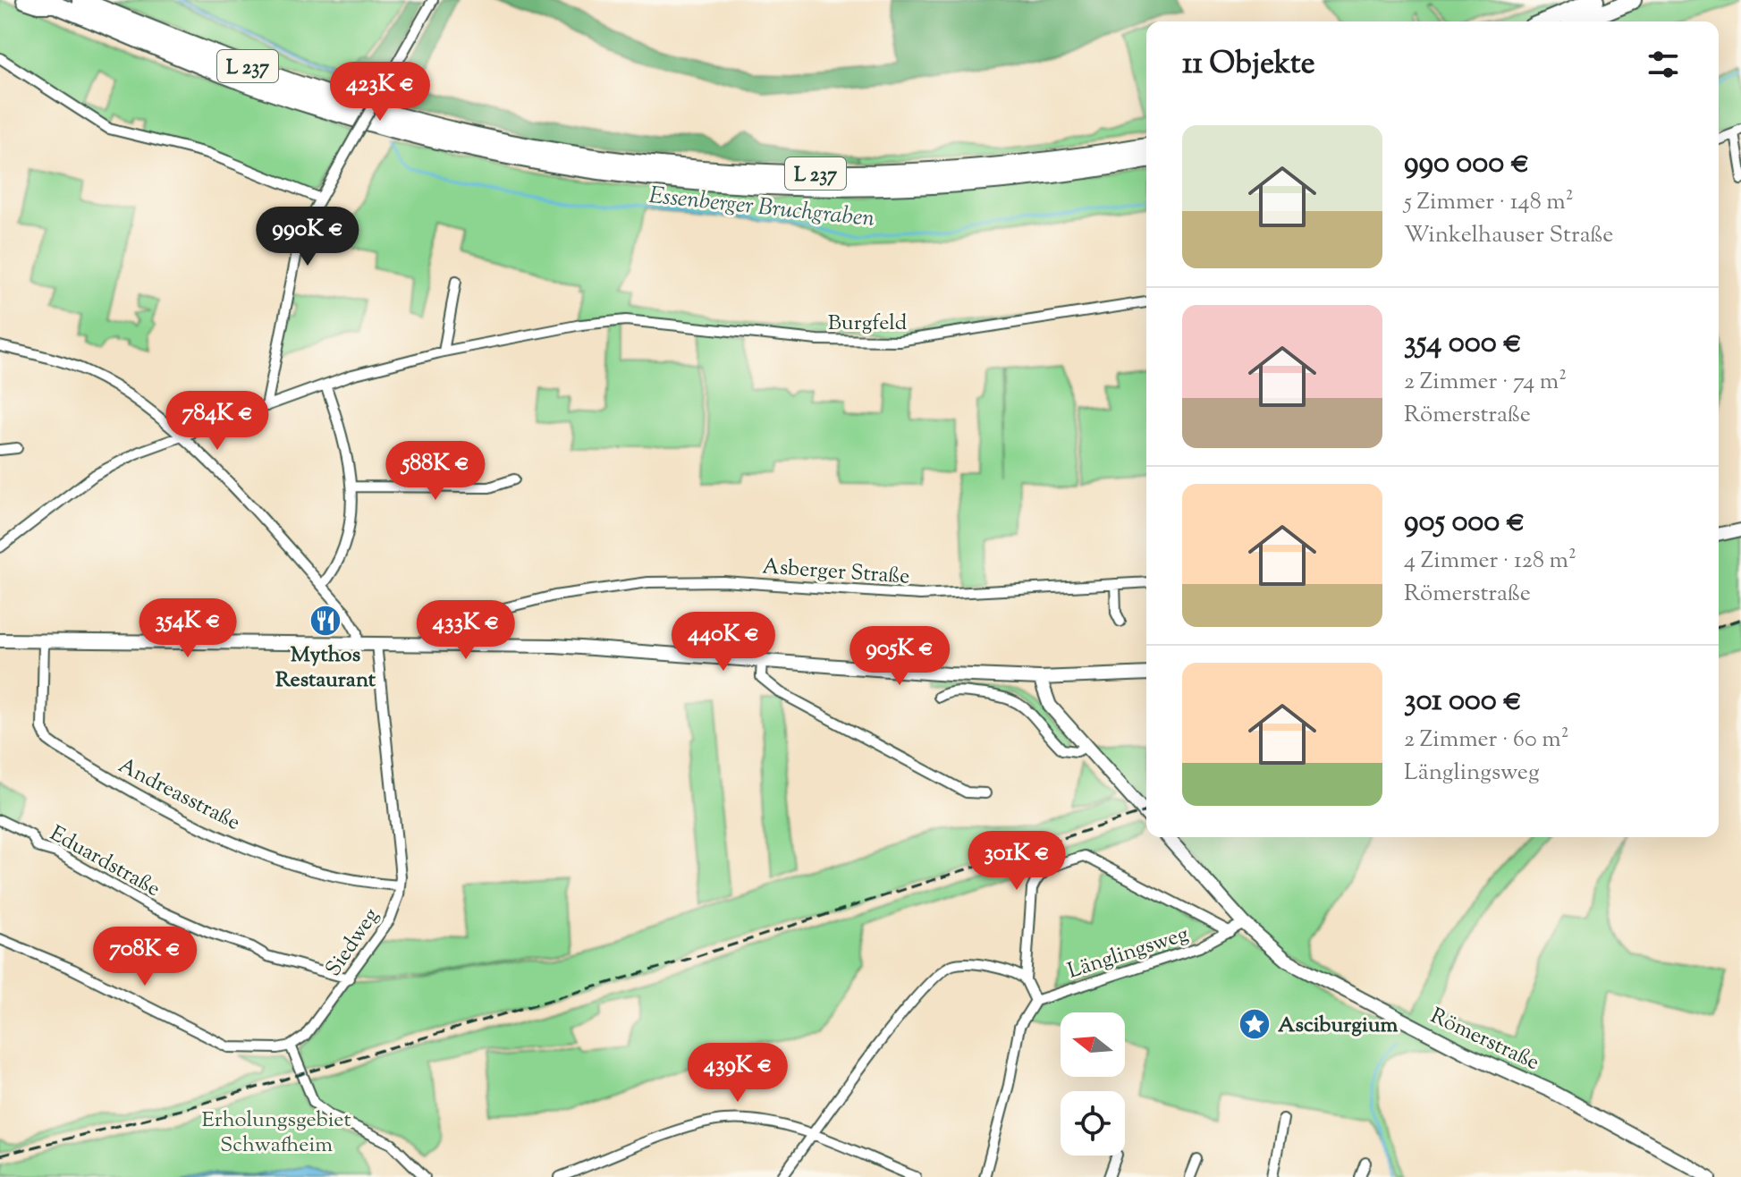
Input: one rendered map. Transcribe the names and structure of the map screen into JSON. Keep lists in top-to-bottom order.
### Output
{
  "streets": {
    "highway": ["L 237"],
    "street": [
      "Burgfeld",
      "Asberger Straße",
      "Andreasstraße",
      "Eduardstraße",
      "Siedweg",
      "Länglingsweg",
      "Römerstraße"
    ]
  },
  "crossings": [
    ["Andreasstraße", "Siedweg"],
    ["Eduardstraße", "Siedweg"],
    ["Länglingsweg", "Römerstraße"]
  ],
  "water": ["Essenberger Bruchgraben"],
  "parks": ["Erholungsgebiet Schwafheim"],
  "places": {
    "restaurant": ["Mythos Restaurant"],
    "place": ["Asciburgium"]
  },
  "north": "left",
  "page": {
    "heading": "11 Objekte",
    "price": [
      "423K €",
      "990K €",
      "784K €",
      "588K €",
      "354K €",
      "433K €",
      "440K €",
      "905K €",
      "301K €",
      "708K €",
      "439K €"
    ],
    "list": [
      {
        "name": "990 000 €",
        "note": "5 Zimmer · 148 m² · Winkelhauser Straße"
      },
      {
        "name": "354 000 €",
        "note": "2 Zimmer · 74 m² · Römerstraße"
      },
      {
        "name": "905 000 €",
        "note": "4 Zimmer · 128 m² · Römerstraße"
      },
      {
        "name": "301 000 €",
        "note": "2 Zimmer · 60 m² · Länglingsweg"
      }
    ]
  }
}
